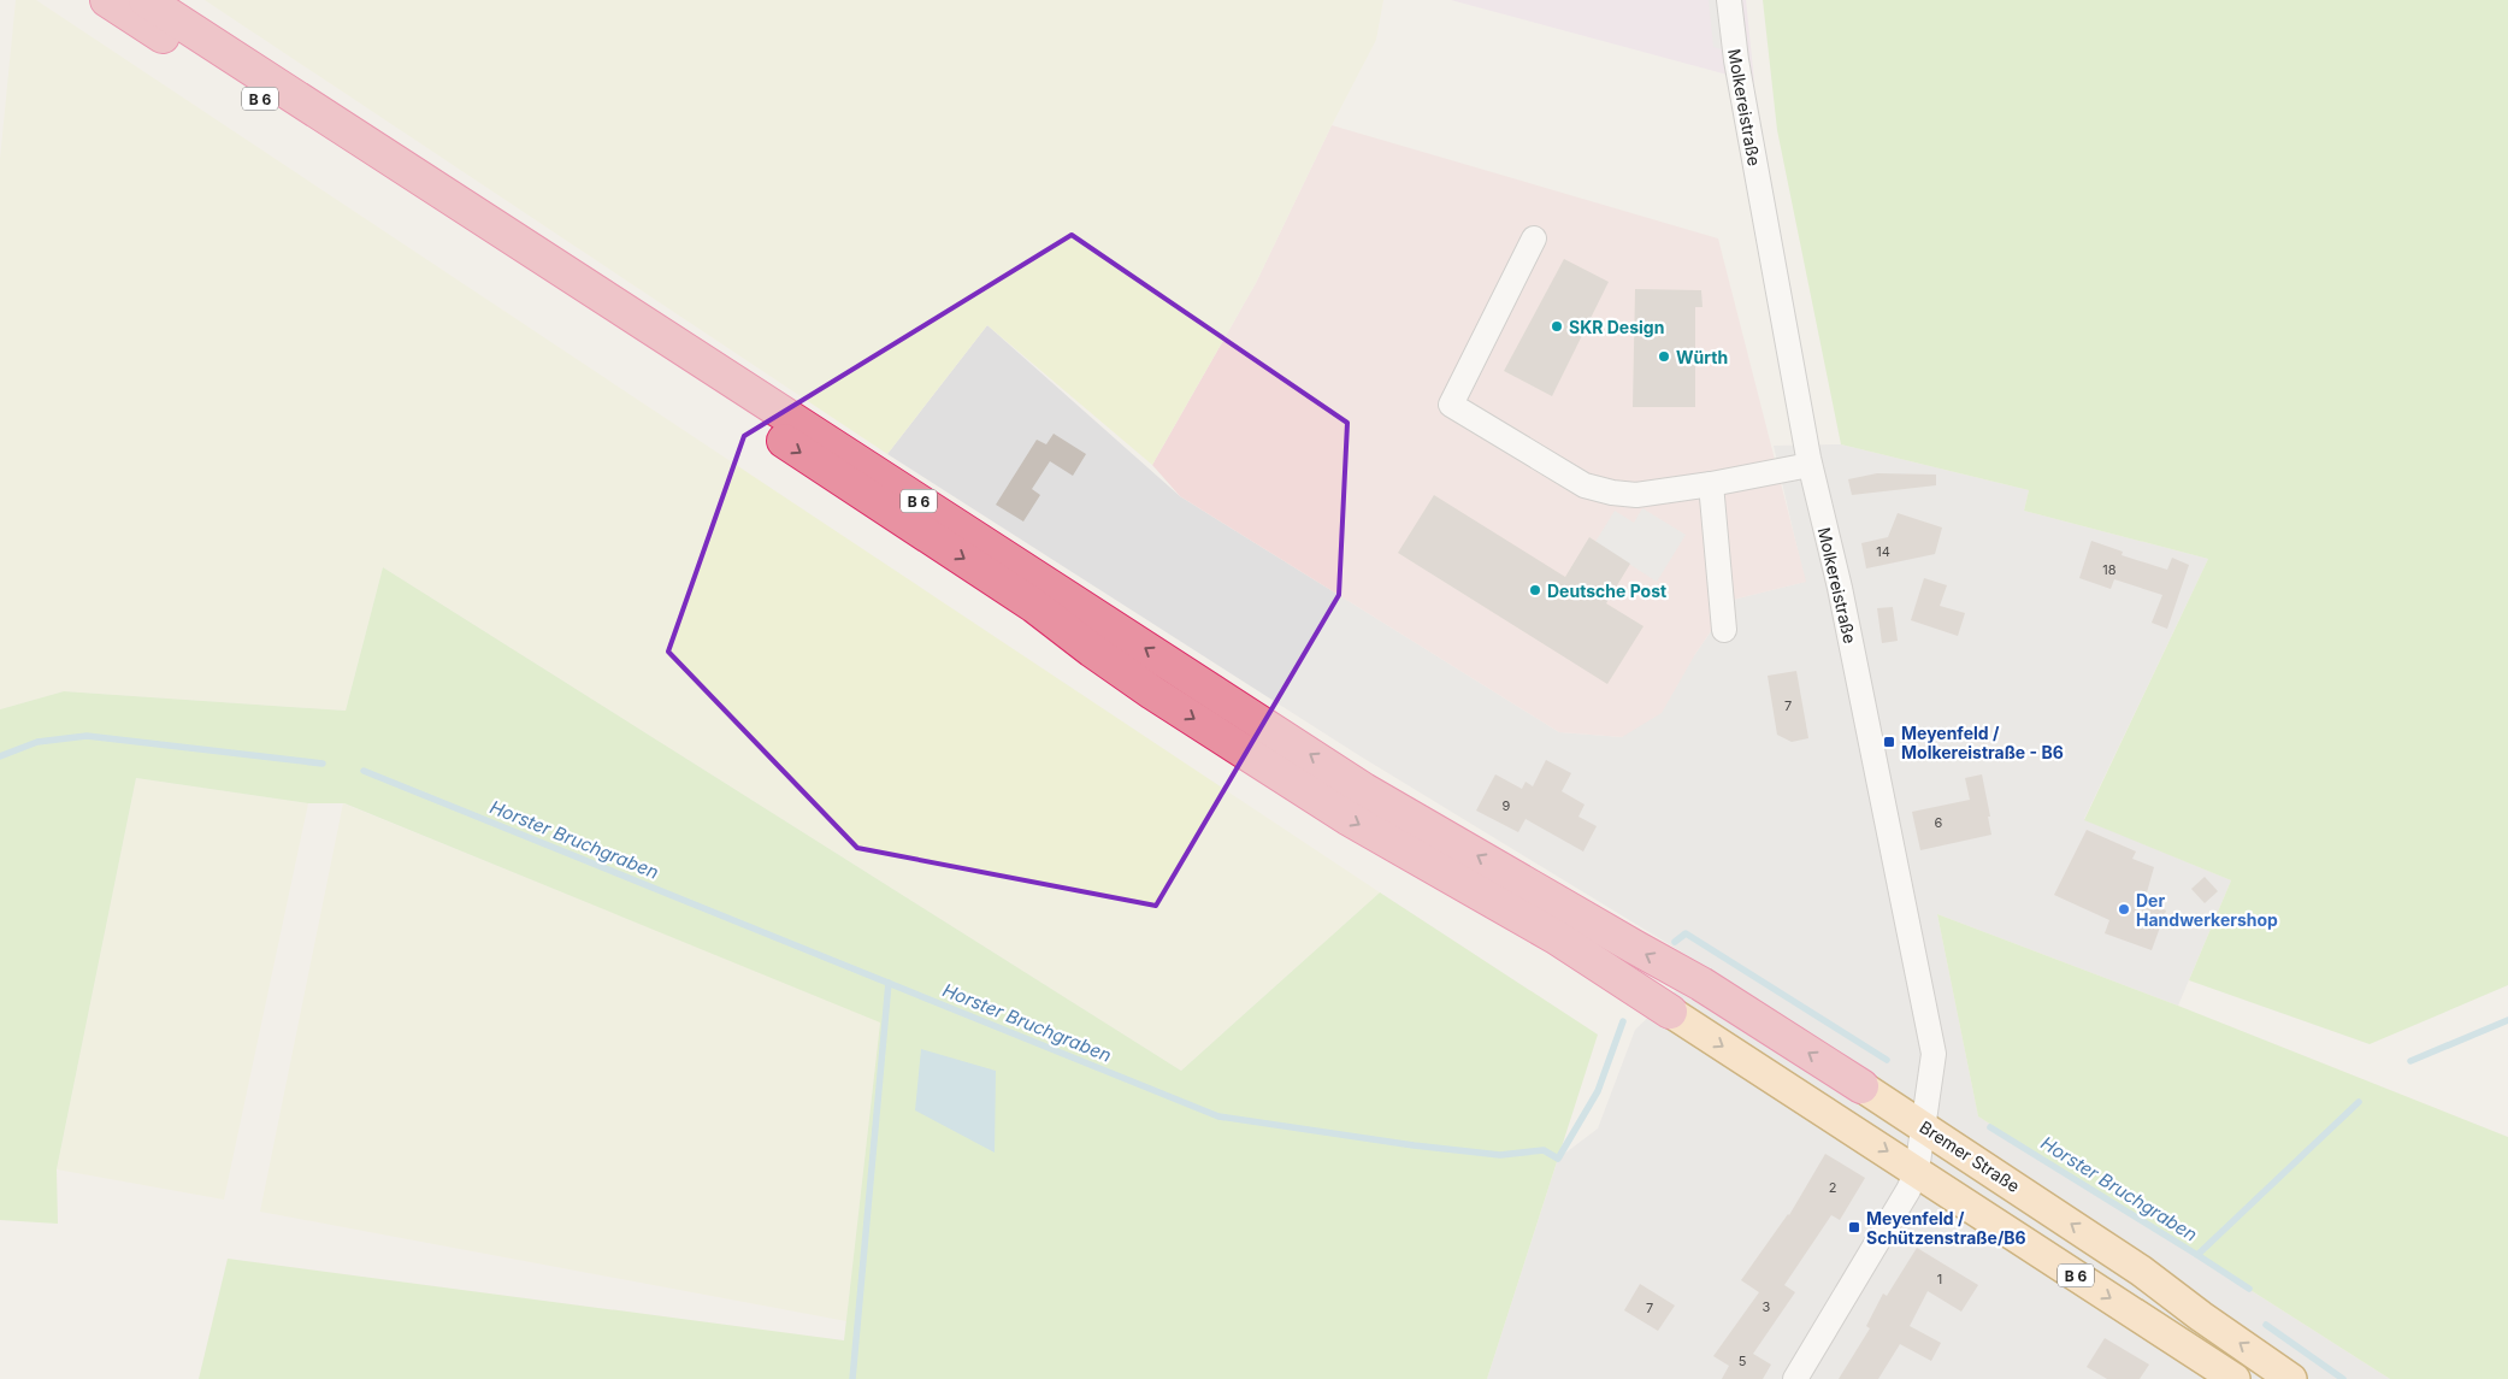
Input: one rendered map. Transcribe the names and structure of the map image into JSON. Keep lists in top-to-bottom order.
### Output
{
  "streets": {
    "highway": ["B 6", "Bremer Straße"],
    "street": ["Molkereistraße"]
  },
  "crossings": [
    ["B 6", "Molkereistraße"],
    ["Molkereistraße", "Bremer Straße"]
  ],
  "water": ["Horster Bruchgraben"],
  "places": {
    "other": [
      "SKR Design",
      "Würth",
      "Deutsche Post",
      "Der Handwerkershop"
    ],
    "transit": ["Meyenfeld / Molkereistraße - B6", "Meyenfeld / Schützenstraße/B6"]
  },
  "house_numbers": [
    "14",
    "18",
    "7",
    "9",
    "6",
    "2",
    "1",
    "3",
    "7",
    "5"
  ]
}
